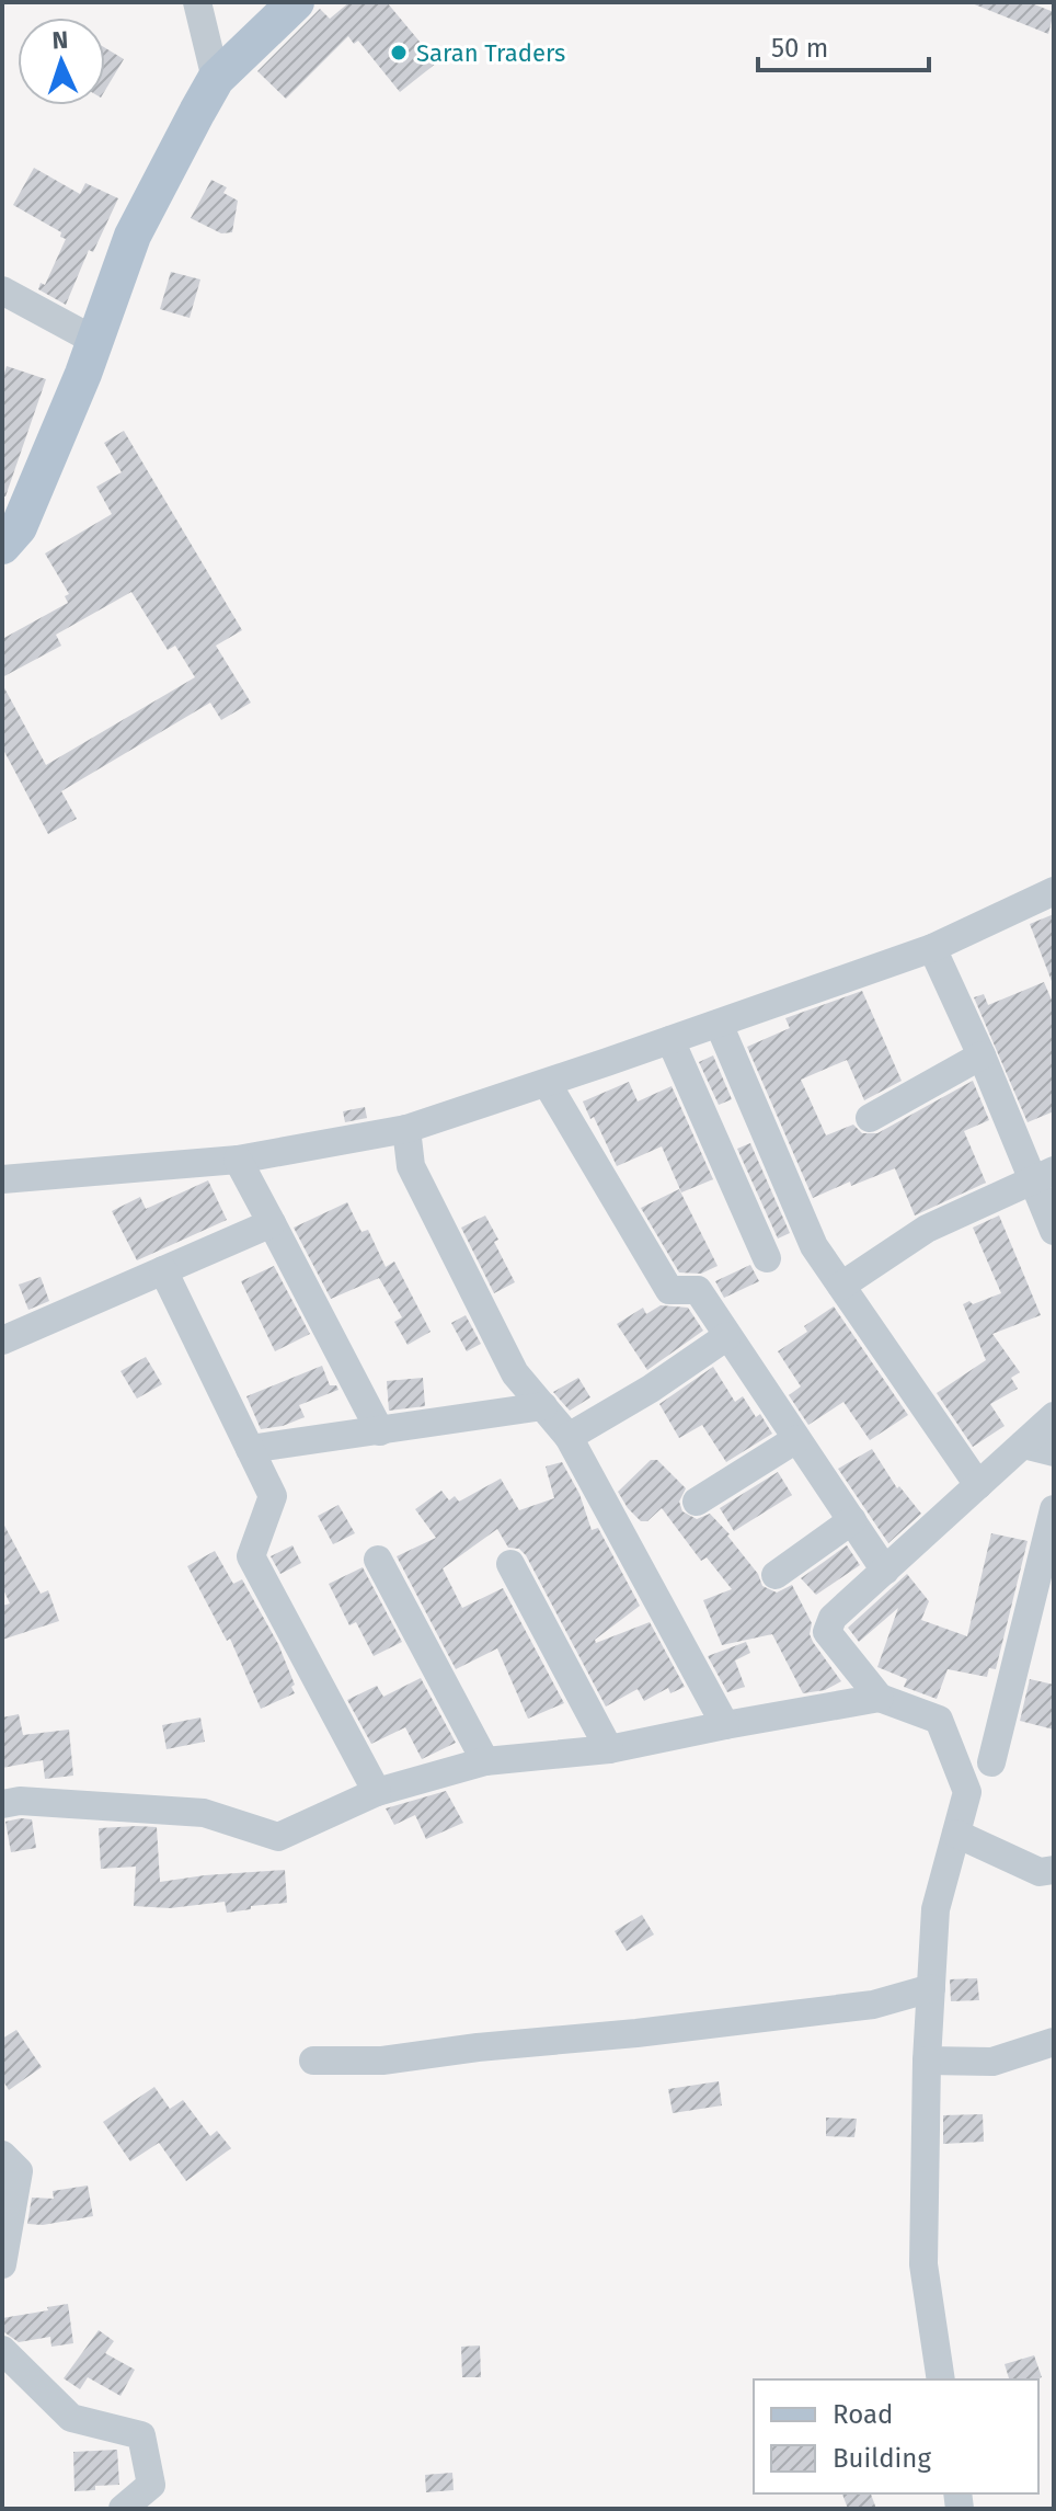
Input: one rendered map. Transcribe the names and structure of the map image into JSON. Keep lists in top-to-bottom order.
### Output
{
  "places": ["Saran Traders"],
  "legend": ["Road", "Building"],
  "scale_bar": "50 m",
  "north": "top"
}
